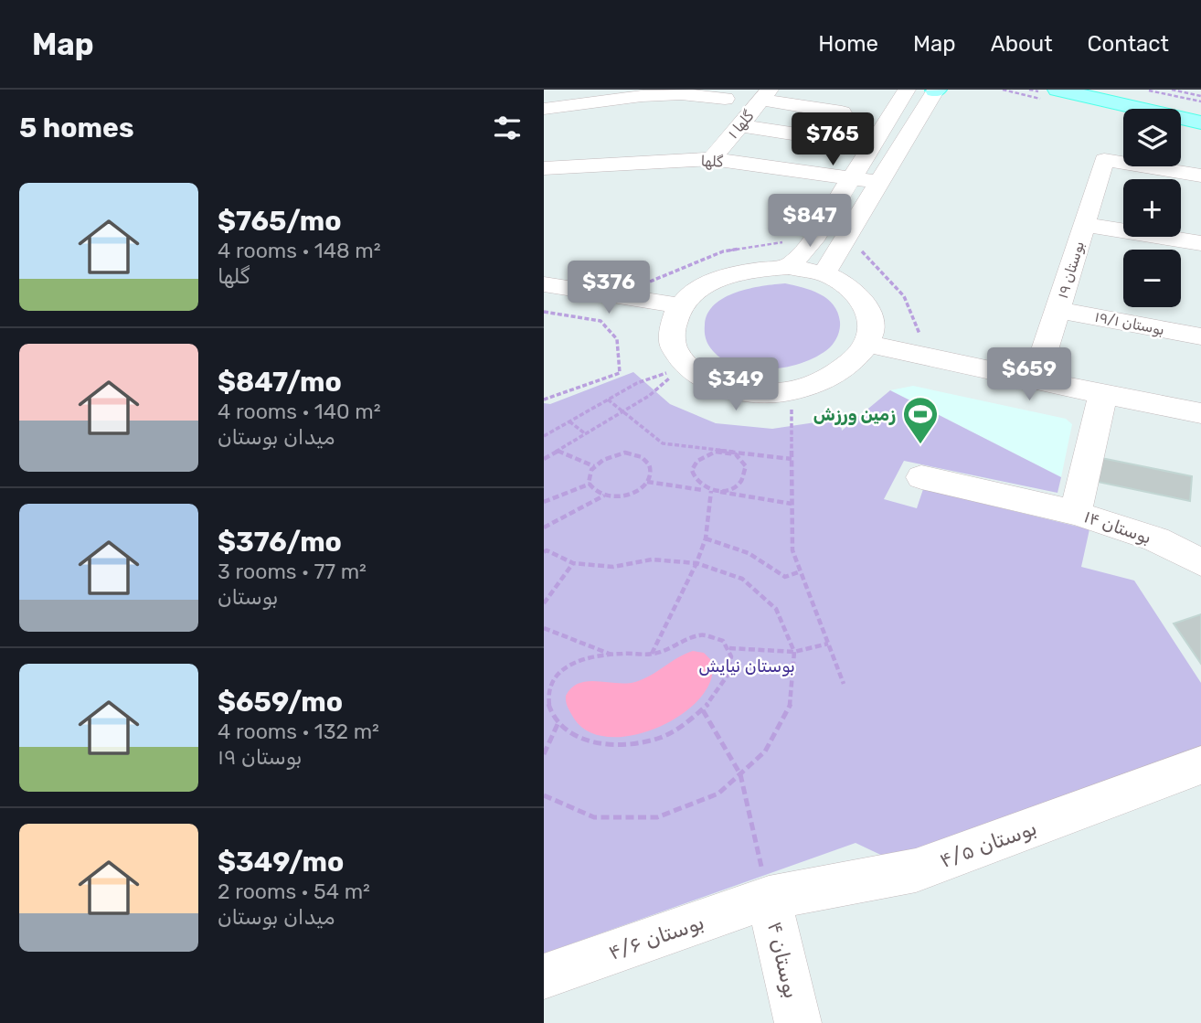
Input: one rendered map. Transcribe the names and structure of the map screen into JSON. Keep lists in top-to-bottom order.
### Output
{
  "streets": {
    "street": [
      "گلها ۱",
      "گلها",
      "بوستان ۱۹",
      "بوستان ۱۹/۱",
      "بوستان ۱۴",
      "بوستان ۴/۵",
      "بوستان ۴/۶",
      "بوستان ۴"
    ]
  },
  "crossings": [
    ["گلها ۱", "گلها"],
    ["بوستان ۱۹", "بوستان ۱۹/۱"],
    ["بوستان ۴/۵", "بوستان ۴/۶"],
    ["بوستان ۴/۵", "بوستان ۴"],
    ["بوستان ۴/۶", "بوستان ۴"]
  ],
  "parks": ["بوستان نیایش"],
  "places": {
    "sports": ["زمین ورزش"]
  },
  "page": {
    "header": "Map",
    "nav": [
      "Home",
      "Map",
      "About",
      "Contact"
    ],
    "heading": "5 homes",
    "map_buttons": ["+", "−"],
    "price": [
      "$765",
      "$847",
      "$376",
      "$659",
      "$349"
    ],
    "list": [
      {
        "name": "$765/mo",
        "note": "4 rooms · 148 m² · گلها"
      },
      {
        "name": "$847/mo",
        "note": "4 rooms · 140 m² · میدان بوستان"
      },
      {
        "name": "$376/mo",
        "note": "3 rooms · 77 m² · بوستان"
      },
      {
        "name": "$659/mo",
        "note": "4 rooms · 132 m² · بوستان ۱۹"
      },
      {
        "name": "$349/mo",
        "note": "2 rooms · 54 m² · میدان بوستان"
      }
    ]
  }
}
